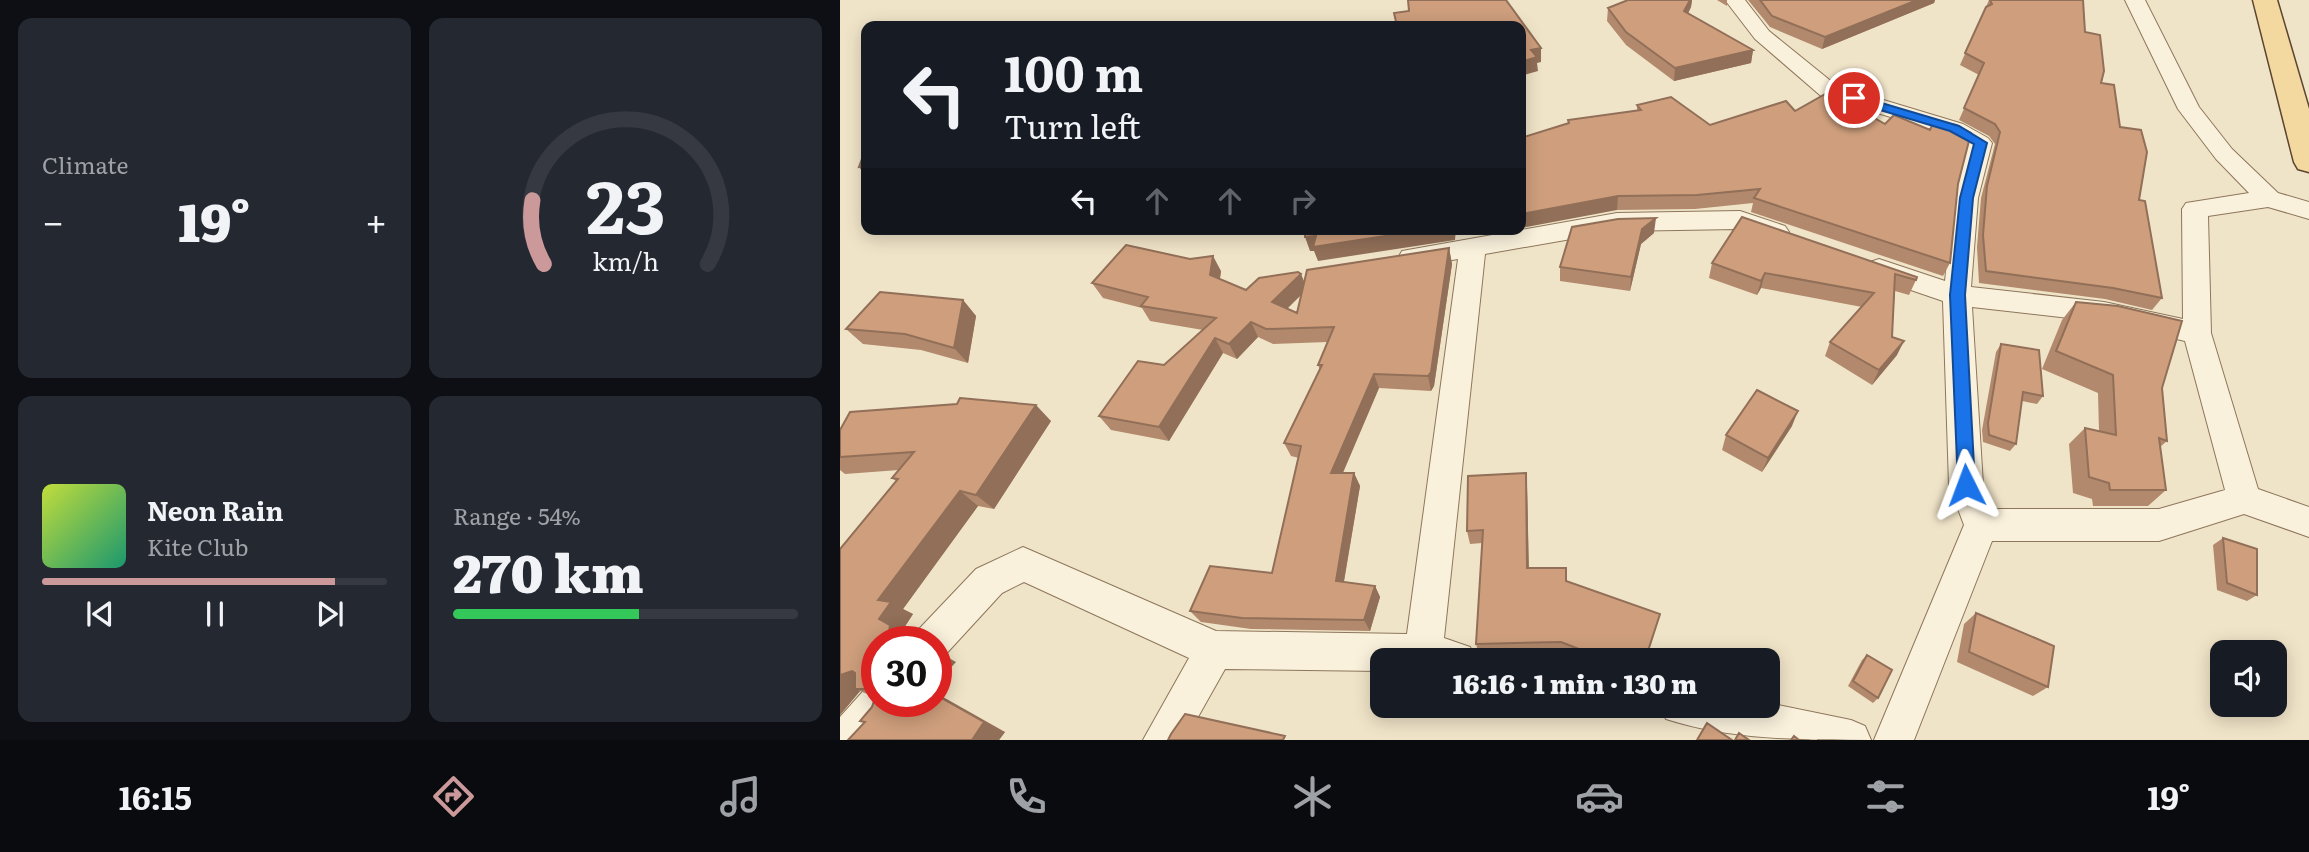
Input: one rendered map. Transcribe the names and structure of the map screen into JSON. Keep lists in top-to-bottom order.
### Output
{
  "page": {
    "tile": [
      "Climate",
      ["Range · 54%", "270 km"]
    ],
    "turn": ["100 m", "Turn left"],
    "heat": ["−", "19°", "+"],
    "song": ["Neon Rain", "Kite Club"],
    "limit": "30",
    "trip": "16:16 · 1 min · 130 m",
    "tabs": ["16:15", "19°"],
    "gauge": ["23", "km/h"]
  }
}
